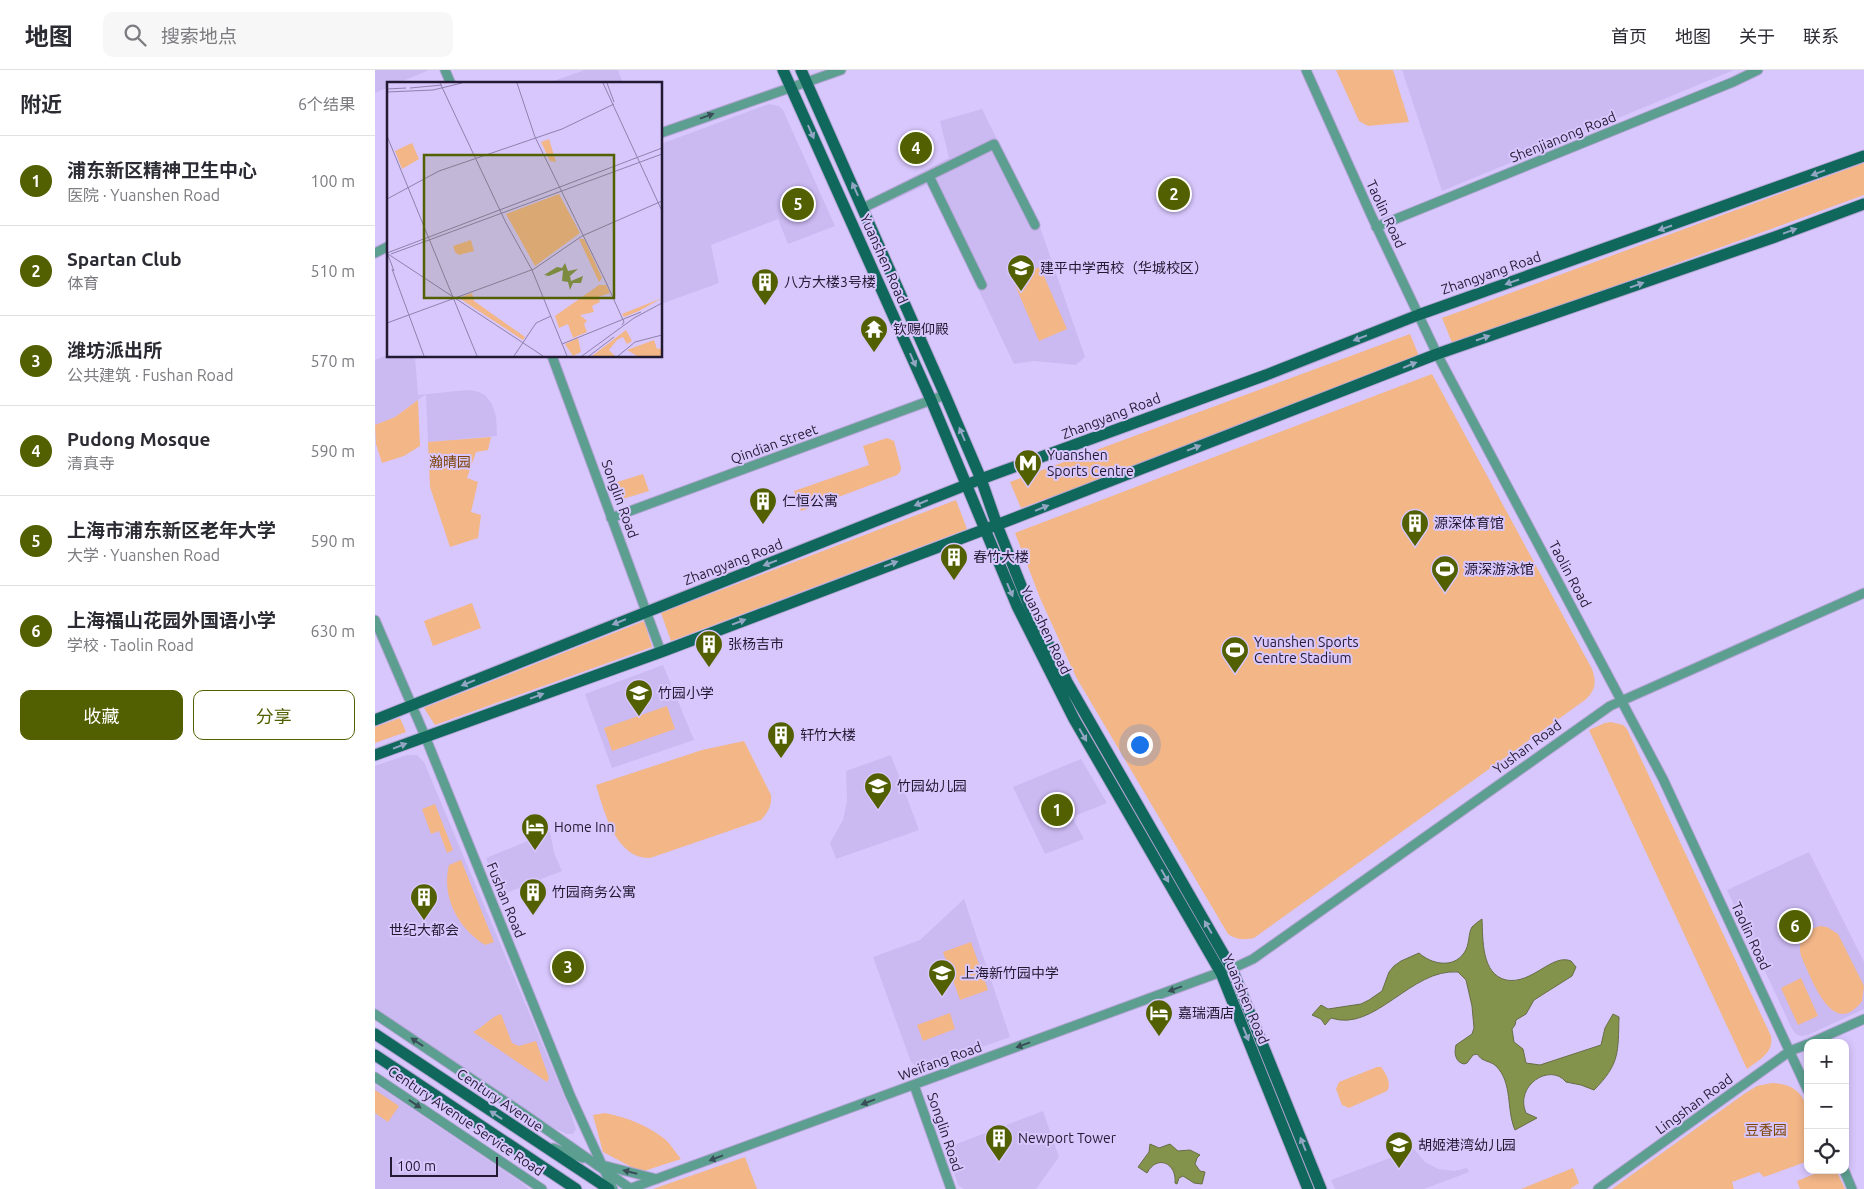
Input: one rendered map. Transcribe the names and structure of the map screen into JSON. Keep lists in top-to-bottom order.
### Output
{
  "streets": {
    "main road": ["Yuanshen Road", "Zhangyang Road", "Century Avenue"],
    "street": [
      "Shenjianong Road",
      "Taolin Road",
      "Qindian Street",
      "Songlin Road",
      "Yushan Road",
      "Fushan Road",
      "Weifang Road",
      "Lingshan Road",
      "Century Avenue Service Road"
    ]
  },
  "crossings": [
    ["Shenjianong Road", "Taolin Road"],
    ["Taolin Road", "Zhangyang Road"],
    ["Taolin Road", "Yushan Road"],
    ["Taolin Road", "Lingshan Road"],
    ["Yuanshen Road", "Zhangyang Road"],
    ["Yuanshen Road", "Qindian Street"],
    ["Yuanshen Road", "Yushan Road"],
    ["Yuanshen Road", "Weifang Road"],
    ["Zhangyang Road", "Songlin Road"],
    ["Zhangyang Road", "Fushan Road"],
    ["Qindian Street", "Songlin Road"],
    ["Songlin Road", "Weifang Road"],
    ["Yushan Road", "Weifang Road"]
  ],
  "one_way": ["Weifang Road"],
  "parks": ["瀚晴园", "豆香园"],
  "places": {
    "school or university": [
      "建平中学西校（华城校区）",
      "竹园小学",
      "竹园幼儿园",
      "上海新竹园中学",
      "胡姬港湾幼儿园"
    ],
    "building": [
      "八方大楼3号楼",
      "仁恒公寓",
      "源深体育馆",
      "春竹大楼",
      "张杨吉市",
      "轩竹大楼",
      "竹园商务公寓",
      "世纪大都会",
      "Newport Tower"
    ],
    "temple": ["钦赐仰殿"],
    "metro station": ["Yuanshen Sports Centre"],
    "sports": ["源深游泳馆", "Yuanshen Sports Centre Stadium"],
    "hotel": ["Home Inn", "嘉瑞酒店"]
  },
  "scale_bar": "100 m",
  "page": {
    "header": "地图",
    "search": "搜索地点",
    "nav": [
      "首页",
      "地图",
      "关于",
      "联系"
    ],
    "heading": ["附近", "6个结果"],
    "pins": [
      "4",
      "2",
      "5",
      "1",
      "6",
      "3"
    ],
    "list": [
      {
        "mark": "1",
        "name": "浦东新区精神卫生中心",
        "note": "医院 · Yuanshen Road",
        "value": "100 m"
      },
      {
        "mark": "2",
        "name": "Spartan Club",
        "note": "体育",
        "value": "510 m"
      },
      {
        "mark": "3",
        "name": "潍坊派出所",
        "note": "公共建筑 · Fushan Road",
        "value": "570 m"
      },
      {
        "mark": "4",
        "name": "Pudong Mosque",
        "note": "清真寺",
        "value": "590 m"
      },
      {
        "mark": "5",
        "name": "上海市浦东新区老年大学",
        "note": "大学 · Yuanshen Road",
        "value": "590 m"
      },
      {
        "mark": "6",
        "name": "上海福山花园外国语小学",
        "note": "学校 · Taolin Road",
        "value": "630 m"
      }
    ],
    "buttons": ["收藏", "分享"],
    "map_buttons": ["+", "−"],
    "scale": "100 m"
  }
}
